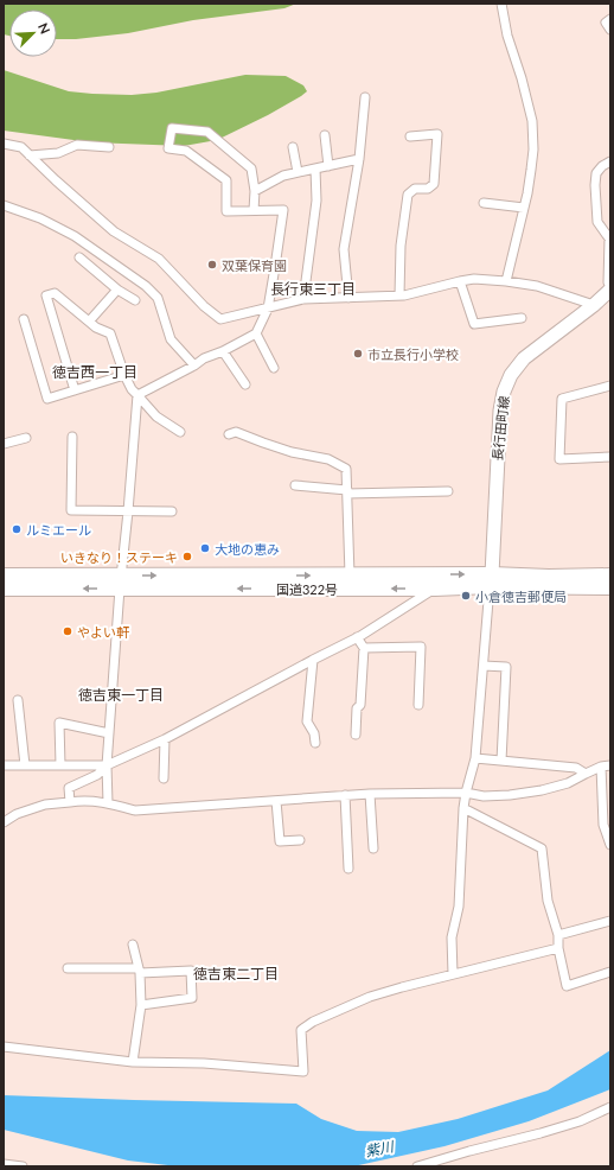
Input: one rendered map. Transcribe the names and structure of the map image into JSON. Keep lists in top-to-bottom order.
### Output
{
  "streets": {
    "highway": ["国道322号"],
    "main road": ["長行田町線"]
  },
  "crossings": [
    ["長行田町線", "国道322号"]
  ],
  "districts": [
    "長行東三丁目",
    "徳吉西一丁目",
    "徳吉東一丁目",
    "徳吉東二丁目"
  ],
  "water": ["紫川"],
  "places": [
    "双葉保育園",
    "市立長行小学校",
    "ルミエール",
    "大地の恵み",
    "いきなり！ステーキ",
    "小倉徳吉郵便局",
    "やよい軒"
  ],
  "north": "top right"
}
